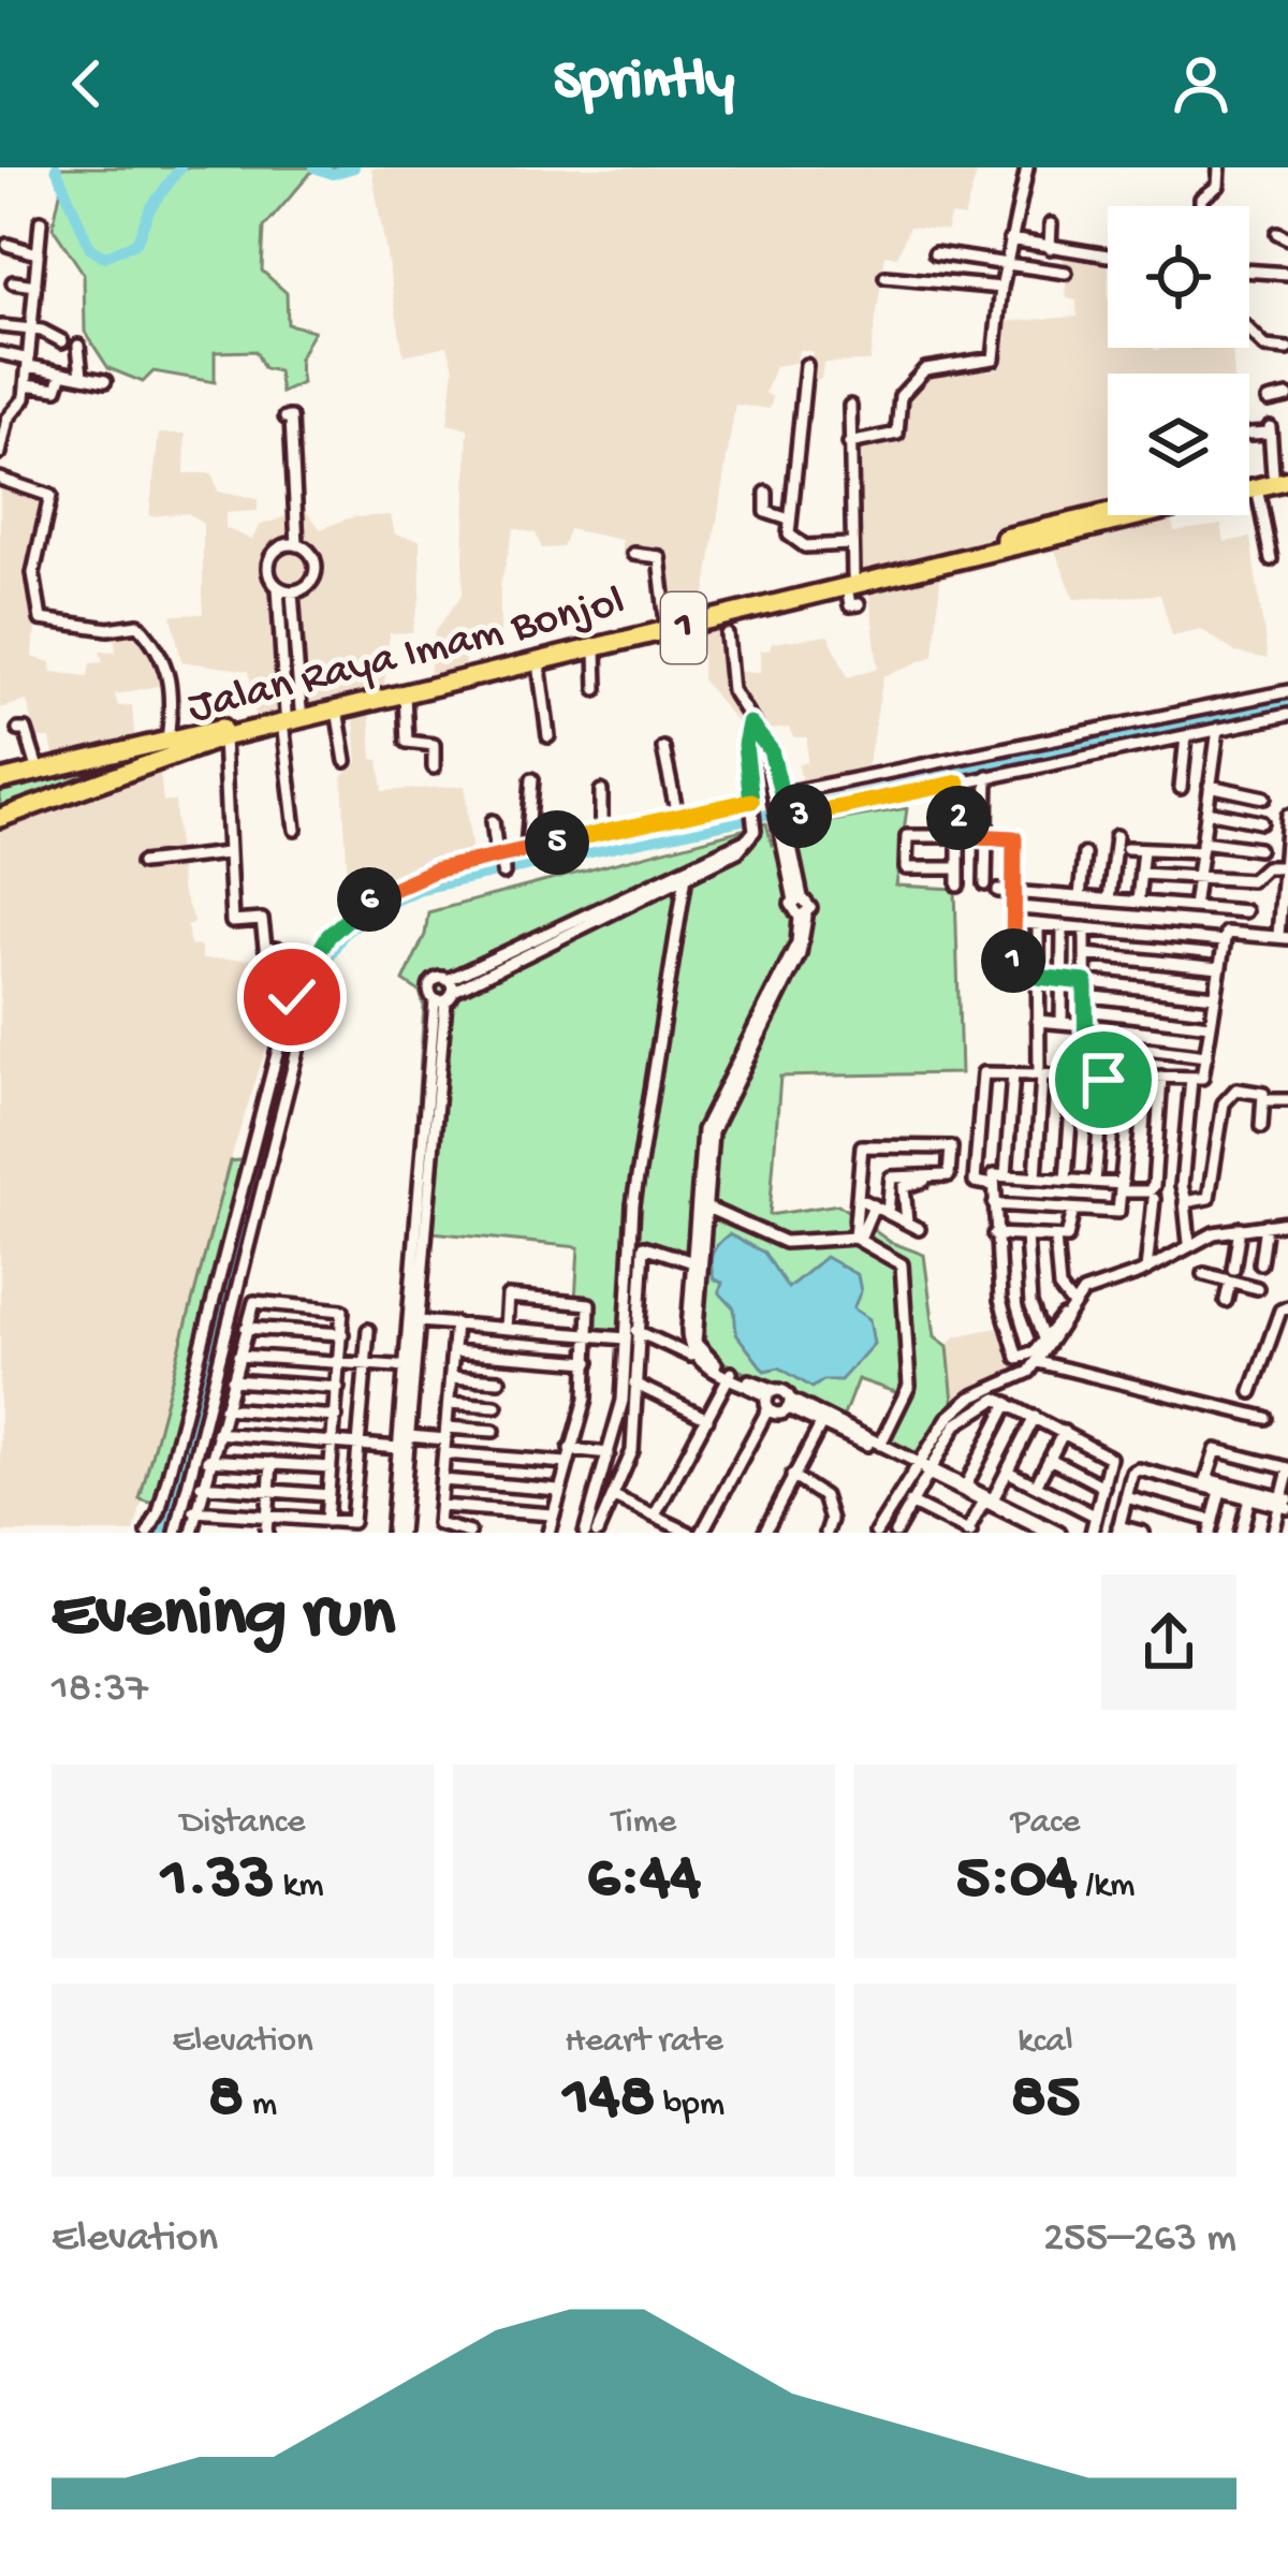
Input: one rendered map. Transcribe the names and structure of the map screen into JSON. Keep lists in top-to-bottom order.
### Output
{
  "streets": {
    "highway": ["1", "Jalan Raya Imam Bonjol"]
  },
  "page": {
    "header": "Sprintly",
    "pins": [
      "3",
      "2",
      "5",
      "6",
      "1"
    ],
    "heading": ["Evening run", "18:37"],
    "stats": [
      ["Distance", "1.33 km"],
      ["Time", "6:44"],
      ["Pace", "5:04 /km"],
      ["Elevation", "8 m"],
      ["Heart rate", "148 bpm"],
      ["kcal", "85"]
    ],
    "chart": ["Elevation", "255–263 m"]
  }
}
